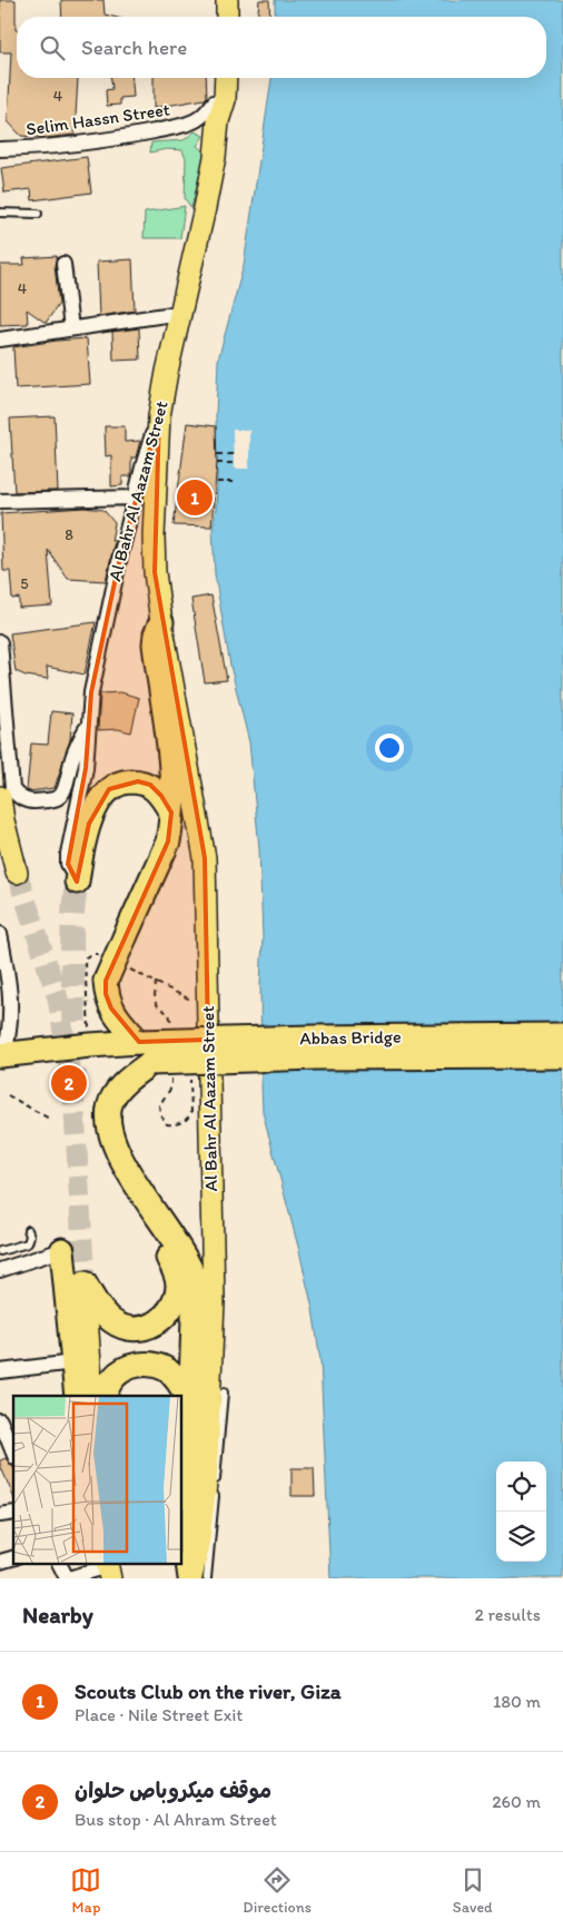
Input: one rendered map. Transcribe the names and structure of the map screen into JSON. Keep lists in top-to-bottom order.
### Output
{
  "streets": {
    "highway": ["Abbas Bridge"],
    "main road": ["Al Bahr Al Aazam Street"],
    "street": ["Selim Hassn Street"]
  },
  "crossings": [
    ["Selim Hassn Street", "Al Bahr Al Aazam Street"]
  ],
  "house_numbers": [
    "4",
    "4",
    "8",
    "5"
  ],
  "page": {
    "search": "Search here",
    "pins": ["1", "2"],
    "heading": ["Nearby", "2 results"],
    "list": [
      {
        "mark": "1",
        "name": "Scouts Club on the river, Giza",
        "note": "Place · Nile Street Exit",
        "value": "180 m"
      },
      {
        "mark": "2",
        "name": "موقف ميكروباص حلوان",
        "note": "Bus stop · Al Ahram Street",
        "value": "260 m"
      }
    ],
    "nav": ["Map", "Directions", "Saved"]
  }
}
